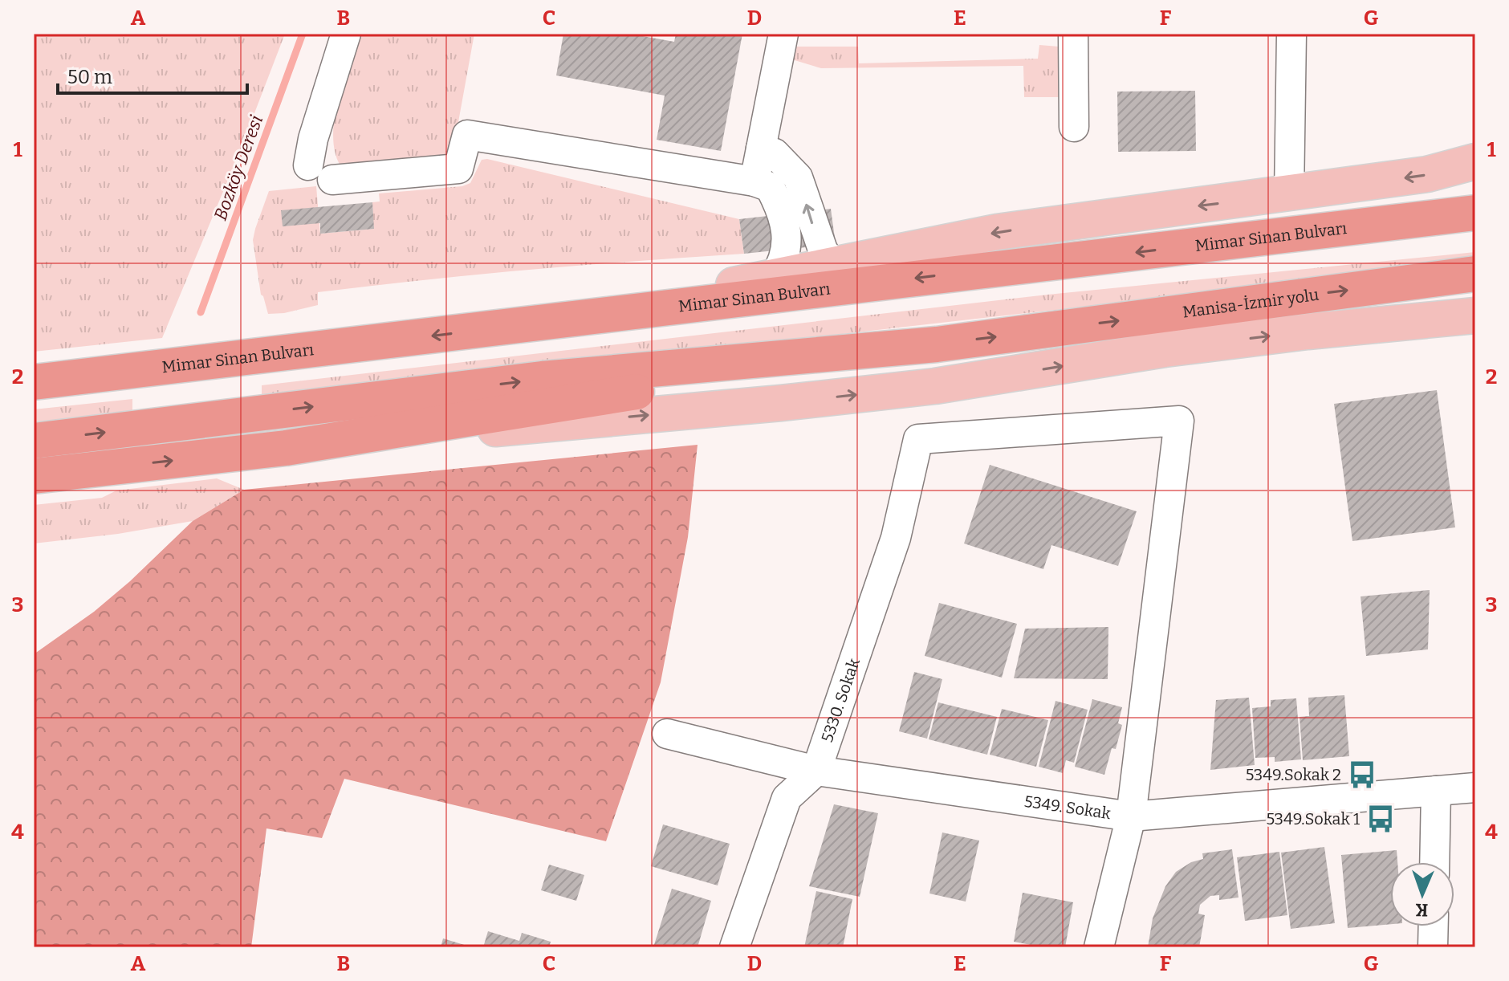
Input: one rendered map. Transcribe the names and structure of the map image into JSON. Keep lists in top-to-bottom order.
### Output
{
  "streets": {
    "highway": ["Mimar Sinan Bulvarı", "Manisa-İzmir yolu"],
    "street": ["5330. Sokak", "5349. Sokak"]
  },
  "crossings": [
    ["5330. Sokak", "5349. Sokak"]
  ],
  "one_way": ["Manisa-İzmir yolu"],
  "water": ["Bozköy Deresi"],
  "places": {
    "bus stop": ["5349.Sokak 2", "5349.Sokak 1"]
  },
  "scale_bar": "50 m",
  "north": "bottom",
  "grid": {
    "columns": [
      "A",
      "B",
      "C",
      "D",
      "E",
      "F",
      "G"
    ],
    "rows": [
      "1",
      "2",
      "3",
      "4"
    ]
  }
}
